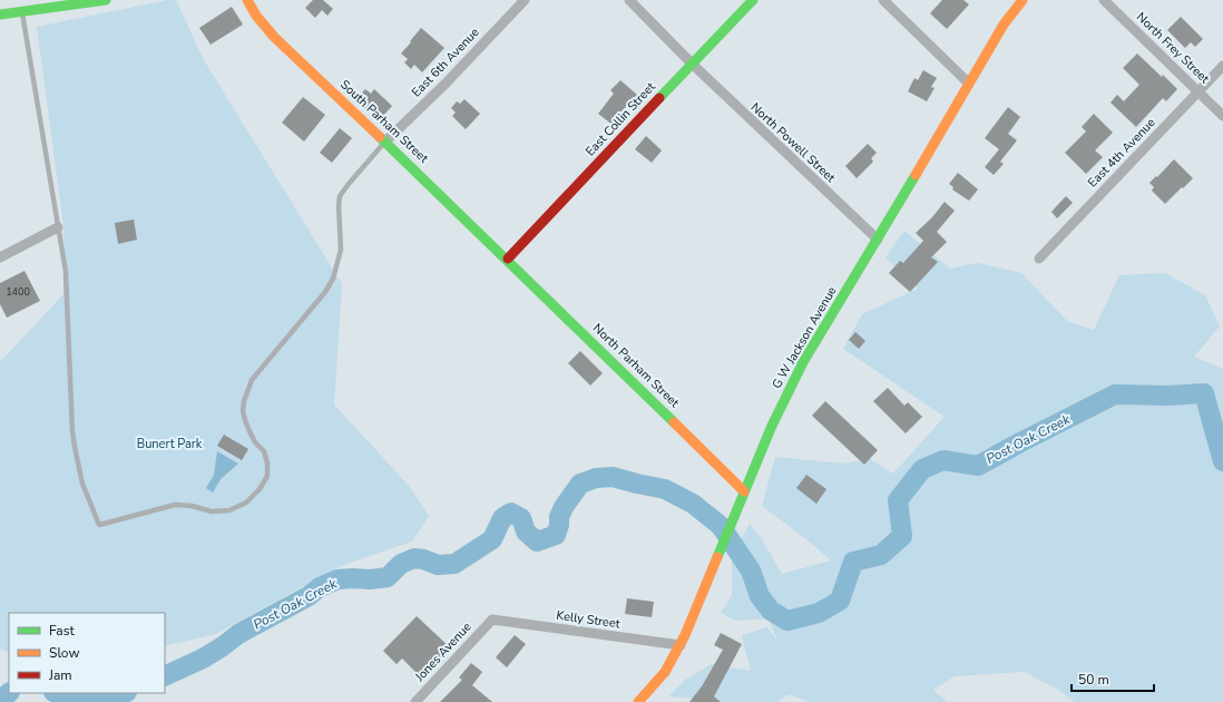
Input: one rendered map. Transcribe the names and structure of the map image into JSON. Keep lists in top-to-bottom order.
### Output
{
  "streets": {
    "street": [
      "North Frey Street",
      "East 6th Avenue",
      "East Collin Street",
      "South Parham Street",
      "North Powell Street",
      "East 4th Avenue",
      "G W Jackson Avenue",
      "North Parham Street",
      "Kelly Street",
      "Jones Avenue"
    ]
  },
  "crossings": [
    ["North Frey Street", "East 4th Avenue"],
    ["East 6th Avenue", "South Parham Street"],
    ["East Collin Street", "South Parham Street"],
    ["East Collin Street", "North Powell Street"],
    ["East Collin Street", "North Parham Street"],
    ["South Parham Street", "North Parham Street"],
    ["North Powell Street", "G W Jackson Avenue"],
    ["G W Jackson Avenue", "North Parham Street"],
    ["G W Jackson Avenue", "Kelly Street"],
    ["Kelly Street", "Jones Avenue"]
  ],
  "water": ["Post Oak Creek"],
  "parks": ["Bunert Park"],
  "house_numbers": ["1400"],
  "legend": ["Fast", "Slow", "Jam"],
  "scale_bar": "50 m"
}
